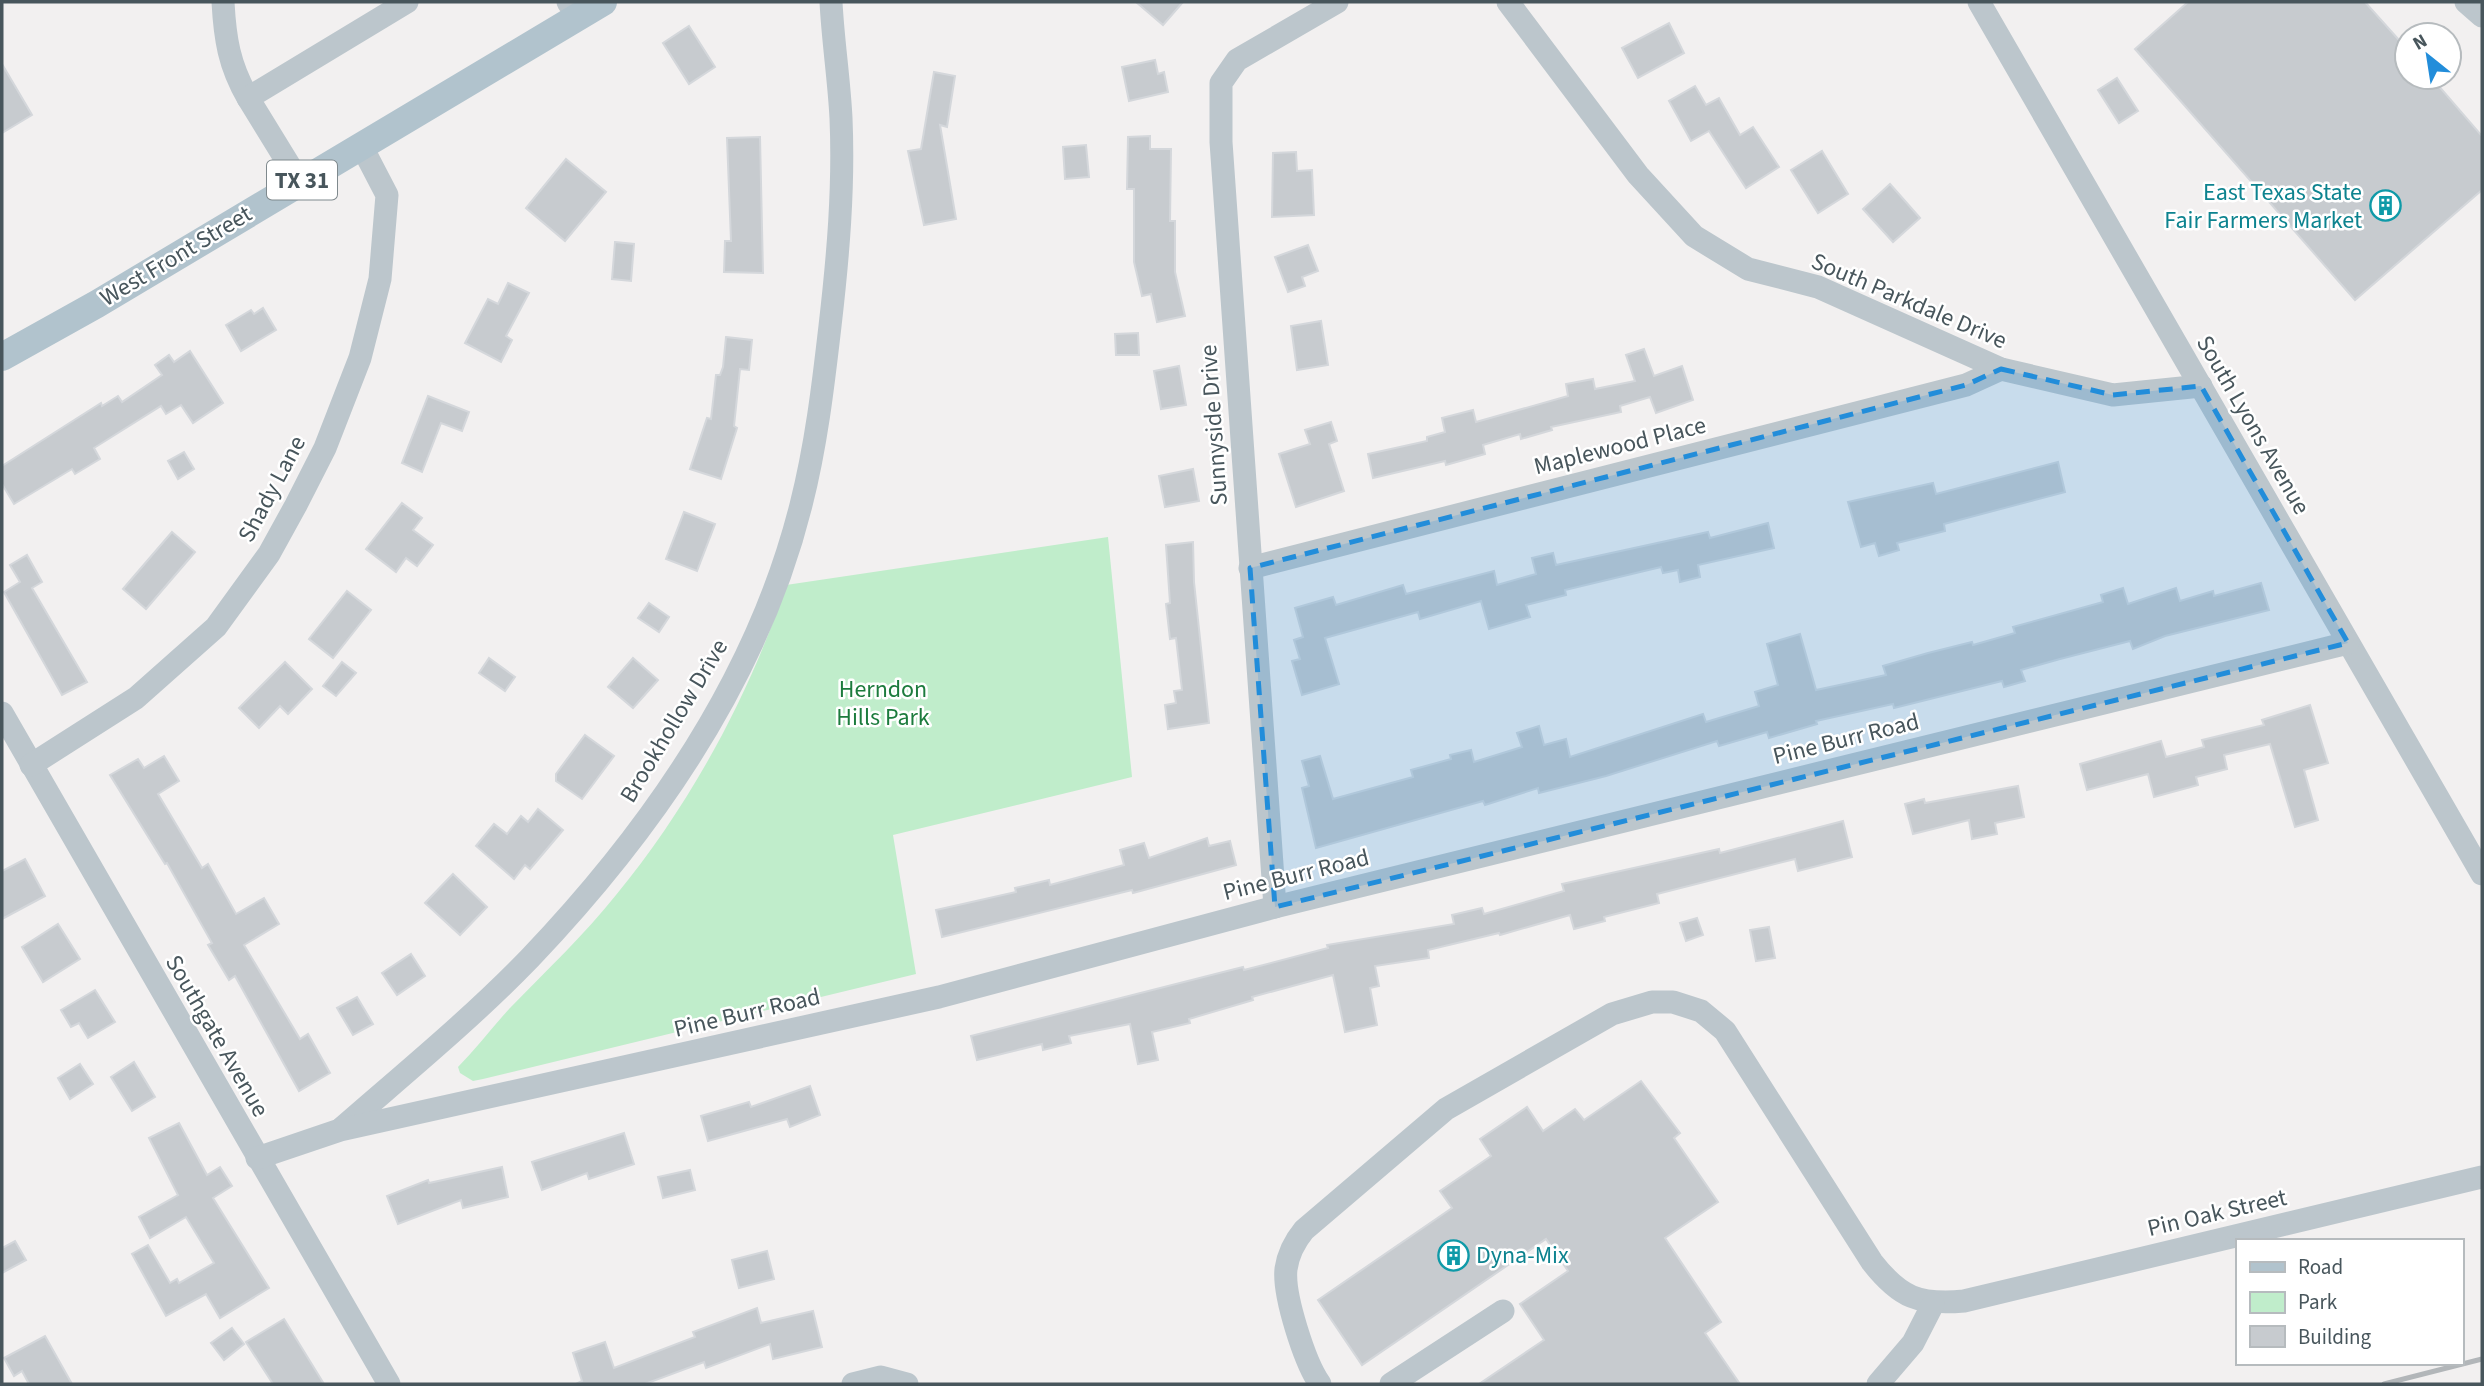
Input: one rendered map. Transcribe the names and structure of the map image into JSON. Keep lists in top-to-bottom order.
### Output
{
  "streets": {
    "main road": ["TX 31", "West Front Street"],
    "street": [
      "South Parkdale Drive",
      "Sunnyside Drive",
      "South Lyons Avenue",
      "Maplewood Place",
      "Shady Lane",
      "Brookhollow Drive",
      "Pine Burr Road",
      "Southgate Avenue",
      "Pin Oak Street"
    ]
  },
  "crossings": [
    ["West Front Street", "Shady Lane"],
    ["South Parkdale Drive", "South Lyons Avenue"],
    ["South Parkdale Drive", "Maplewood Place"],
    ["Sunnyside Drive", "Maplewood Place"],
    ["Sunnyside Drive", "Pine Burr Road"],
    ["South Lyons Avenue", "Pine Burr Road"],
    ["Shady Lane", "Southgate Avenue"],
    ["Brookhollow Drive", "Pine Burr Road"],
    ["Pine Burr Road", "Southgate Avenue"]
  ],
  "parks": ["Herndon Hills Park"],
  "places": {
    "building": ["East Texas State Fair Farmers Market", "Dyna-Mix"]
  },
  "legend": ["Road", "Park", "Building"],
  "north": "top left"
}
